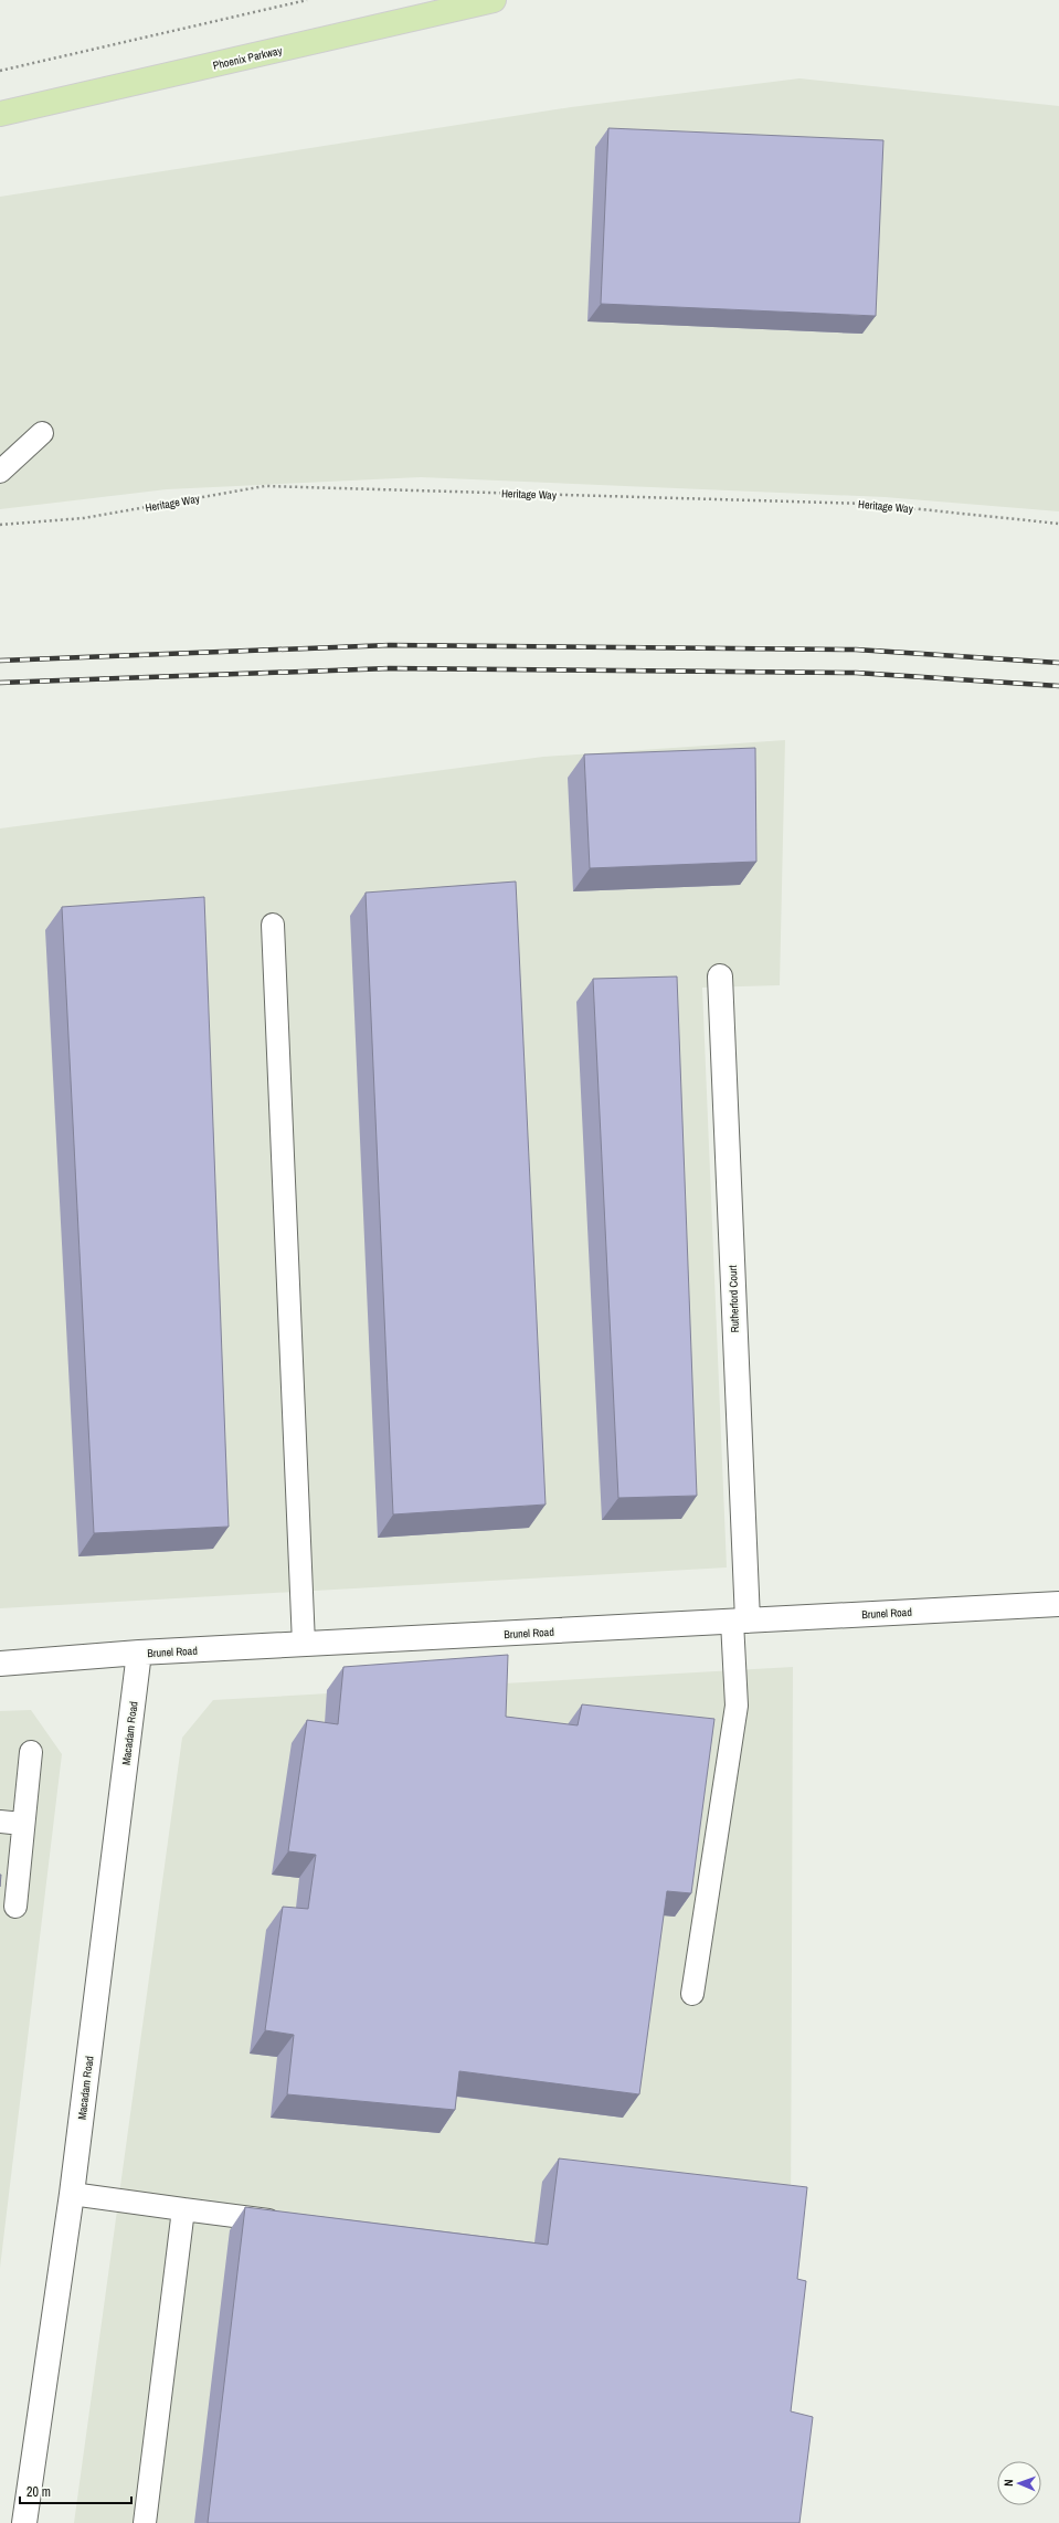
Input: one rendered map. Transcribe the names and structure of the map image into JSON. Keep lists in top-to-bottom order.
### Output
{
  "streets": {
    "main road": ["Phoenix Parkway"],
    "street": ["Rutherford Court", "Brunel Road", "Macadam Road"],
    "path": ["Heritage Way"]
  },
  "crossings": [
    ["Rutherford Court", "Brunel Road"],
    ["Brunel Road", "Macadam Road"]
  ],
  "scale_bar": "20 m",
  "north": "left"
}
